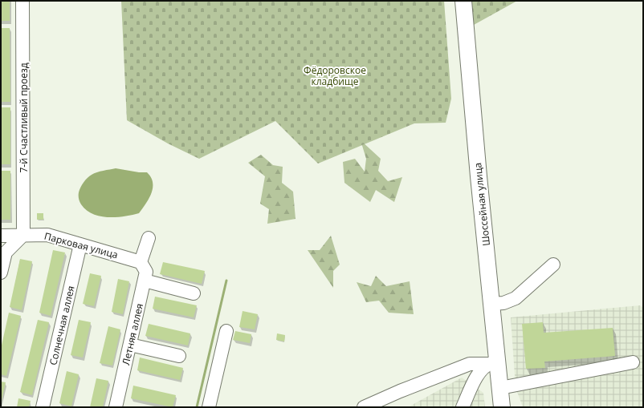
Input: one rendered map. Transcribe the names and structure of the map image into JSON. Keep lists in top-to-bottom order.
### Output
{
  "streets": {
    "main road": ["Шоссейная улица"],
    "street": [
      "7-й Счастливый проезд",
      "Парковая улица",
      "Солнечная аллея",
      "Летняя аллея"
    ]
  },
  "crossings": [
    ["7-й Счастливый проезд", "Парковая улица"],
    ["Парковая улица", "Солнечная аллея"],
    ["Парковая улица", "Летняя аллея"]
  ],
  "parks": ["Фёдоровское кладбище"]
}
